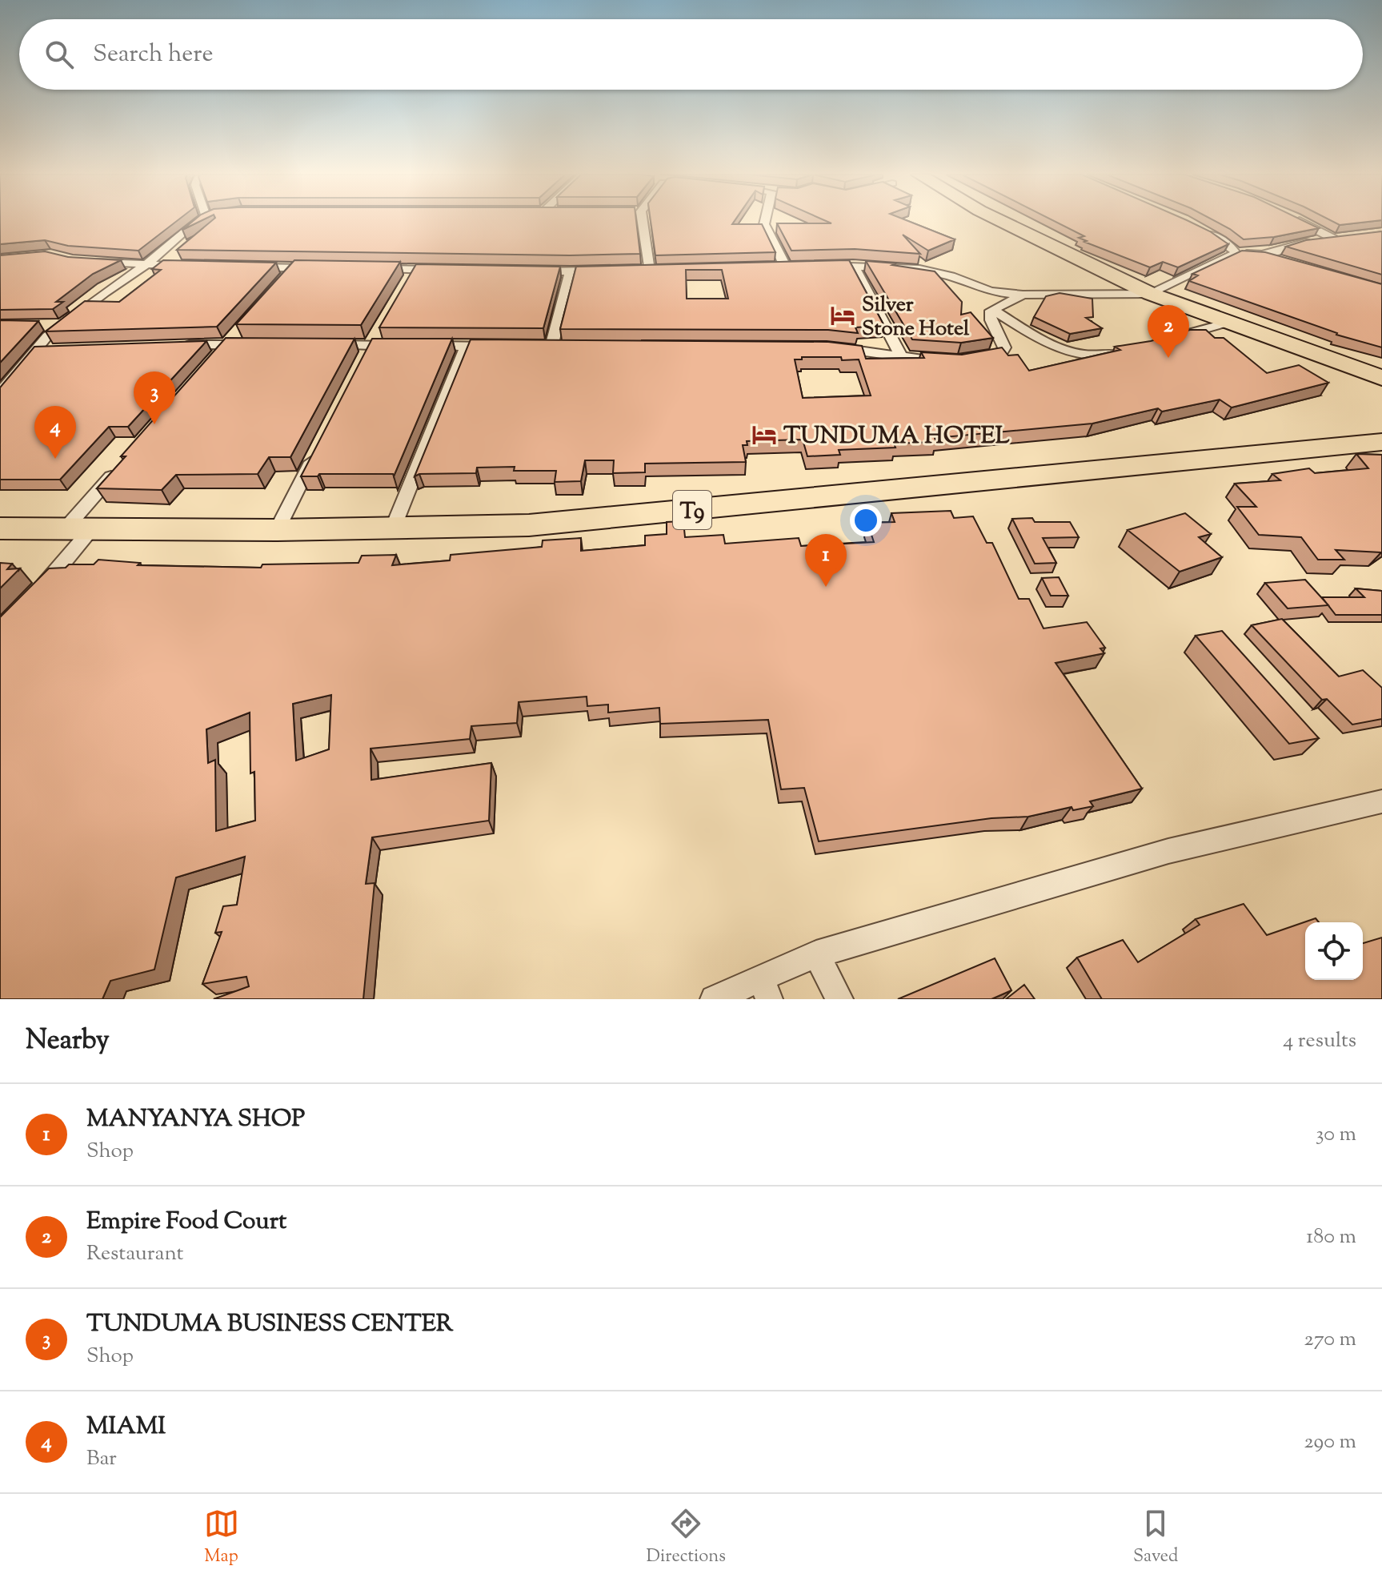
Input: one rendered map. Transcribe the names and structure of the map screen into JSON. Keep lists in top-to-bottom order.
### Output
{
  "streets": {
    "highway": ["T9"]
  },
  "places": {
    "hotel": ["Silver Stone Hotel", "TUNDUMA HOTEL"]
  },
  "page": {
    "search": "Search here",
    "pins": [
      "2",
      "3",
      "4",
      "1"
    ],
    "heading": ["Nearby", "4 results"],
    "list": [
      {
        "mark": "1",
        "name": "MANYANYA SHOP",
        "note": "Shop",
        "value": "30 m"
      },
      {
        "mark": "2",
        "name": "Empire Food Court",
        "note": "Restaurant",
        "value": "180 m"
      },
      {
        "mark": "3",
        "name": "TUNDUMA BUSINESS CENTER",
        "note": "Shop",
        "value": "270 m"
      },
      {
        "mark": "4",
        "name": "MIAMI",
        "note": "Bar",
        "value": "290 m"
      }
    ],
    "nav": ["Map", "Directions", "Saved"]
  }
}
